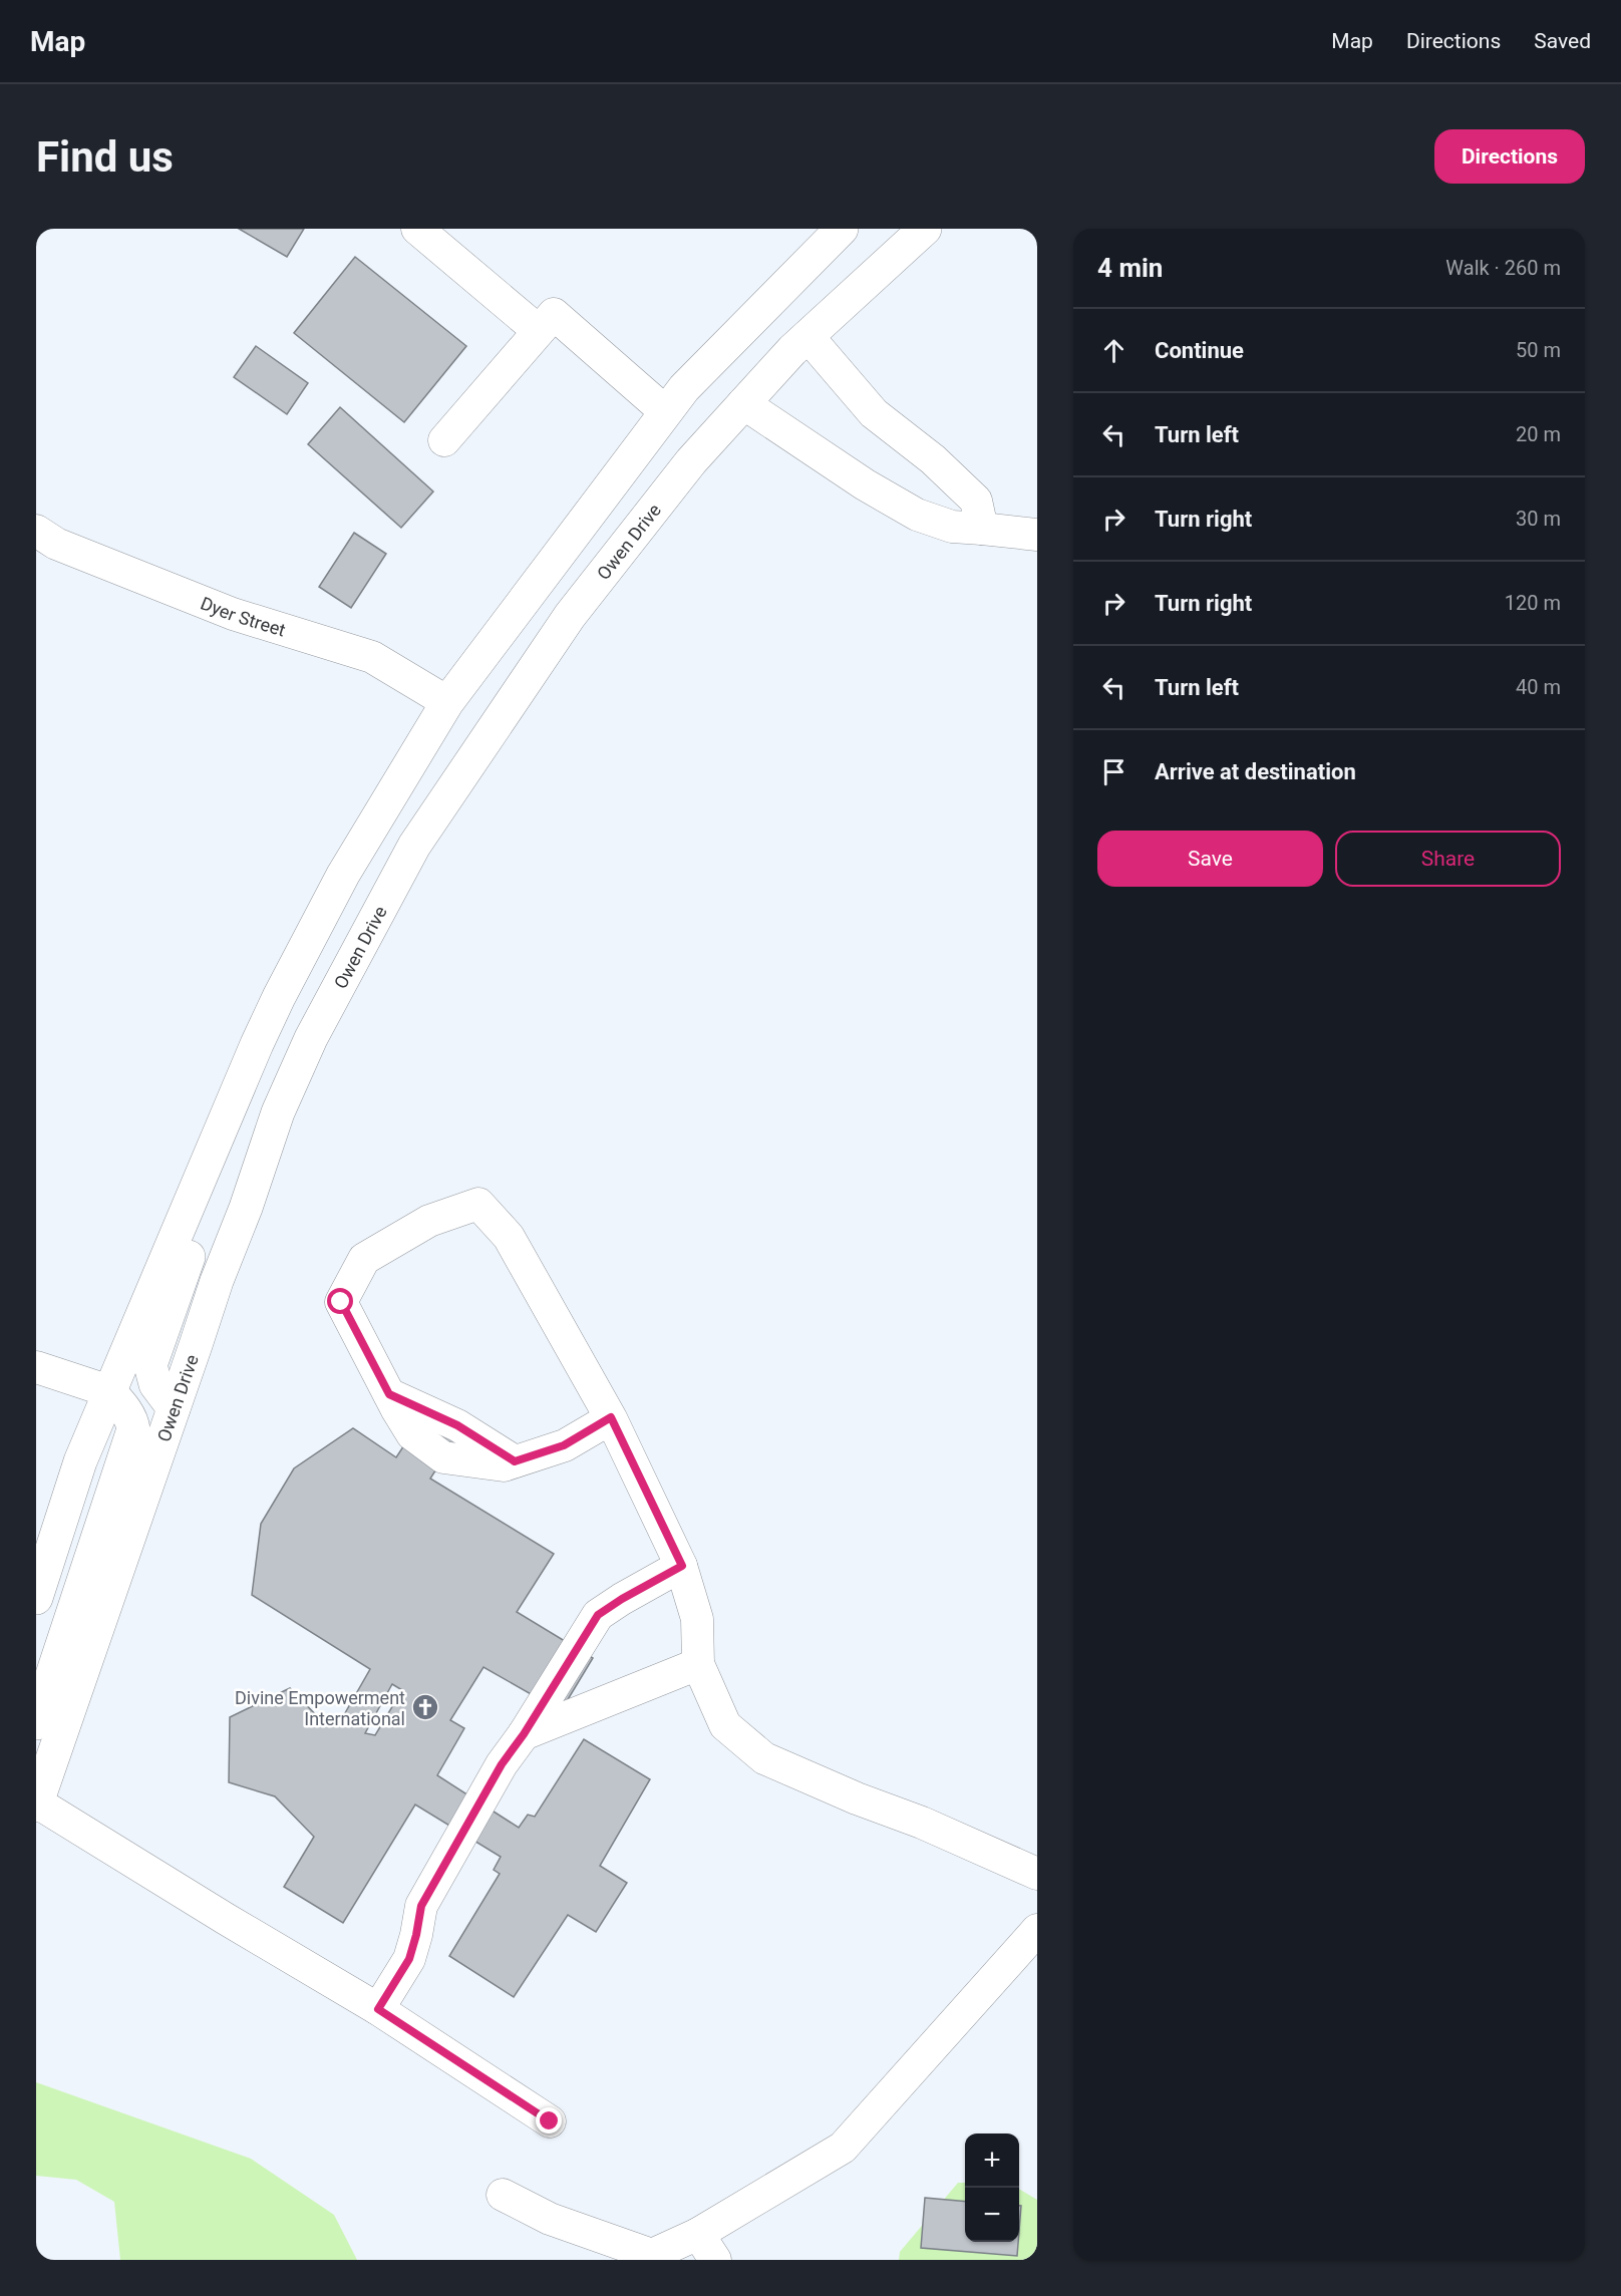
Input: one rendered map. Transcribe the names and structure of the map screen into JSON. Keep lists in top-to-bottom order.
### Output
{
  "streets": {
    "highway": ["Owen Drive"],
    "street": ["Dyer Street"]
  },
  "places": {
    "church": ["Divine Empowerment International"]
  },
  "page": {
    "header": "Map",
    "nav": ["Map", "Directions", "Saved"],
    "buttons": [
      "Directions",
      ["Save", "Share"]
    ],
    "title": "Find us",
    "heading": ["4 min", "Walk · 260 m"],
    "list": [
      ["Continue", "50 m"],
      ["Turn left", "20 m"],
      ["Turn right", "30 m"],
      ["Turn right", "120 m"],
      ["Turn left", "40 m"],
      "Arrive at destination"
    ],
    "map_buttons": ["+", "−"]
  }
}
